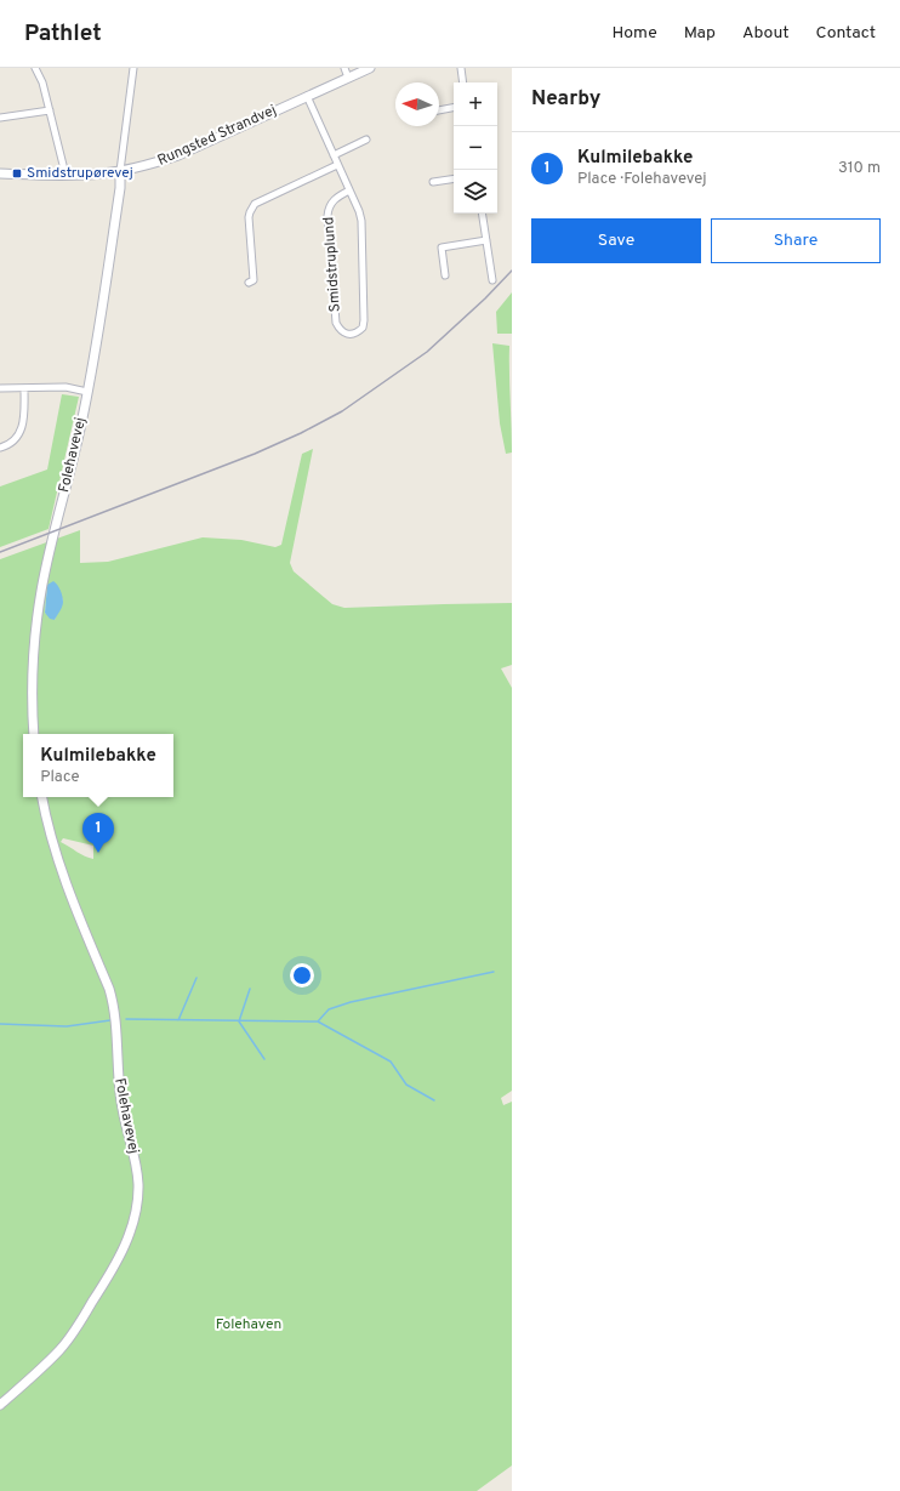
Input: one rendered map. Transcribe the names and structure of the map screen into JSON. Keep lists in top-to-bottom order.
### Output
{
  "streets": {
    "street": ["Rungsted Strandvej", "Smidstruplund", "Folehavevej"]
  },
  "crossings": [
    ["Rungsted Strandvej", "Smidstruplund"],
    ["Rungsted Strandvej", "Folehavevej"]
  ],
  "parks": ["Folehaven"],
  "places": {
    "transit": ["Smidstrupørevej"]
  },
  "north": "left",
  "page": {
    "header": "Pathlet",
    "nav": [
      "Home",
      "Map",
      "About",
      "Contact"
    ],
    "heading": "Nearby",
    "map_buttons": ["+", "−"],
    "list": [
      {
        "mark": "1",
        "name": "Kulmilebakke",
        "note": "Place · Folehavevej",
        "value": "310 m"
      }
    ],
    "buttons": ["Save", "Share"],
    "popup": ["Kulmilebakke", "Place"],
    "pins": "1"
  }
}
